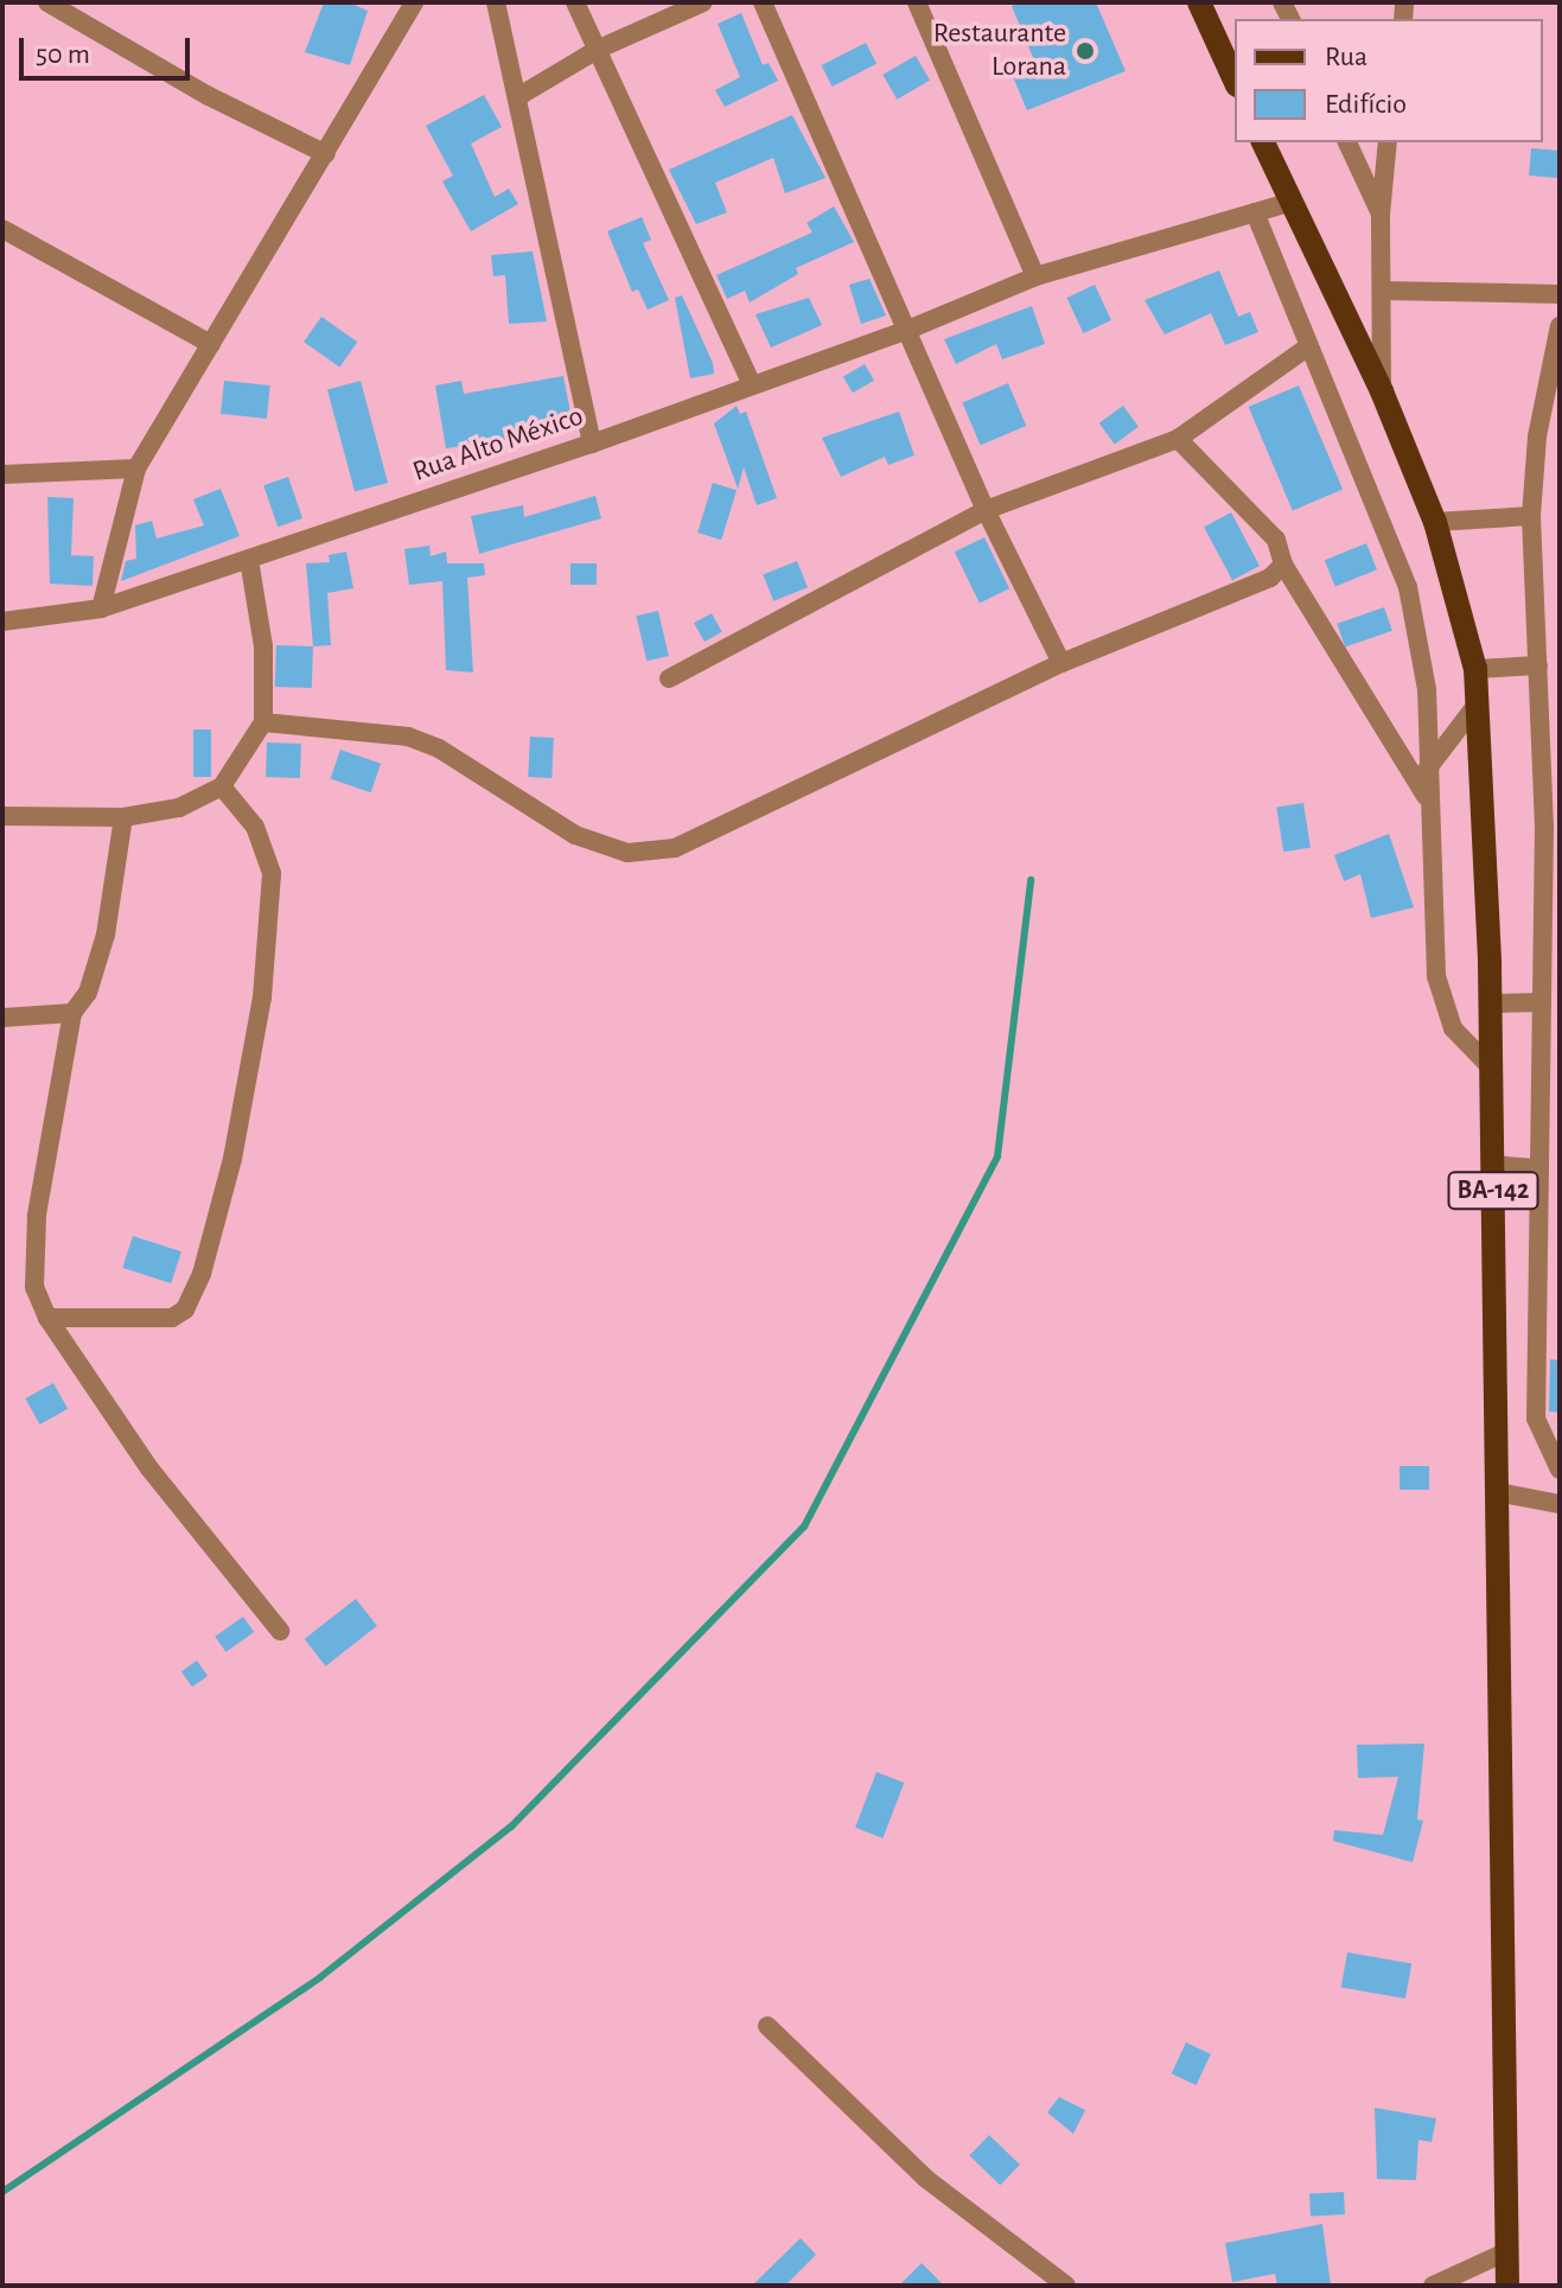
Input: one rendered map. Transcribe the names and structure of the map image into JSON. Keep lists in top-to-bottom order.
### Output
{
  "streets": {
    "main road": ["BA-142"],
    "street": ["Rua Alto México"]
  },
  "crossings": [
    ["Rua Alto México", "BA-142"]
  ],
  "places": ["Restaurante Lorana"],
  "legend": ["Rua", "Edifício"],
  "scale_bar": "50 m"
}
